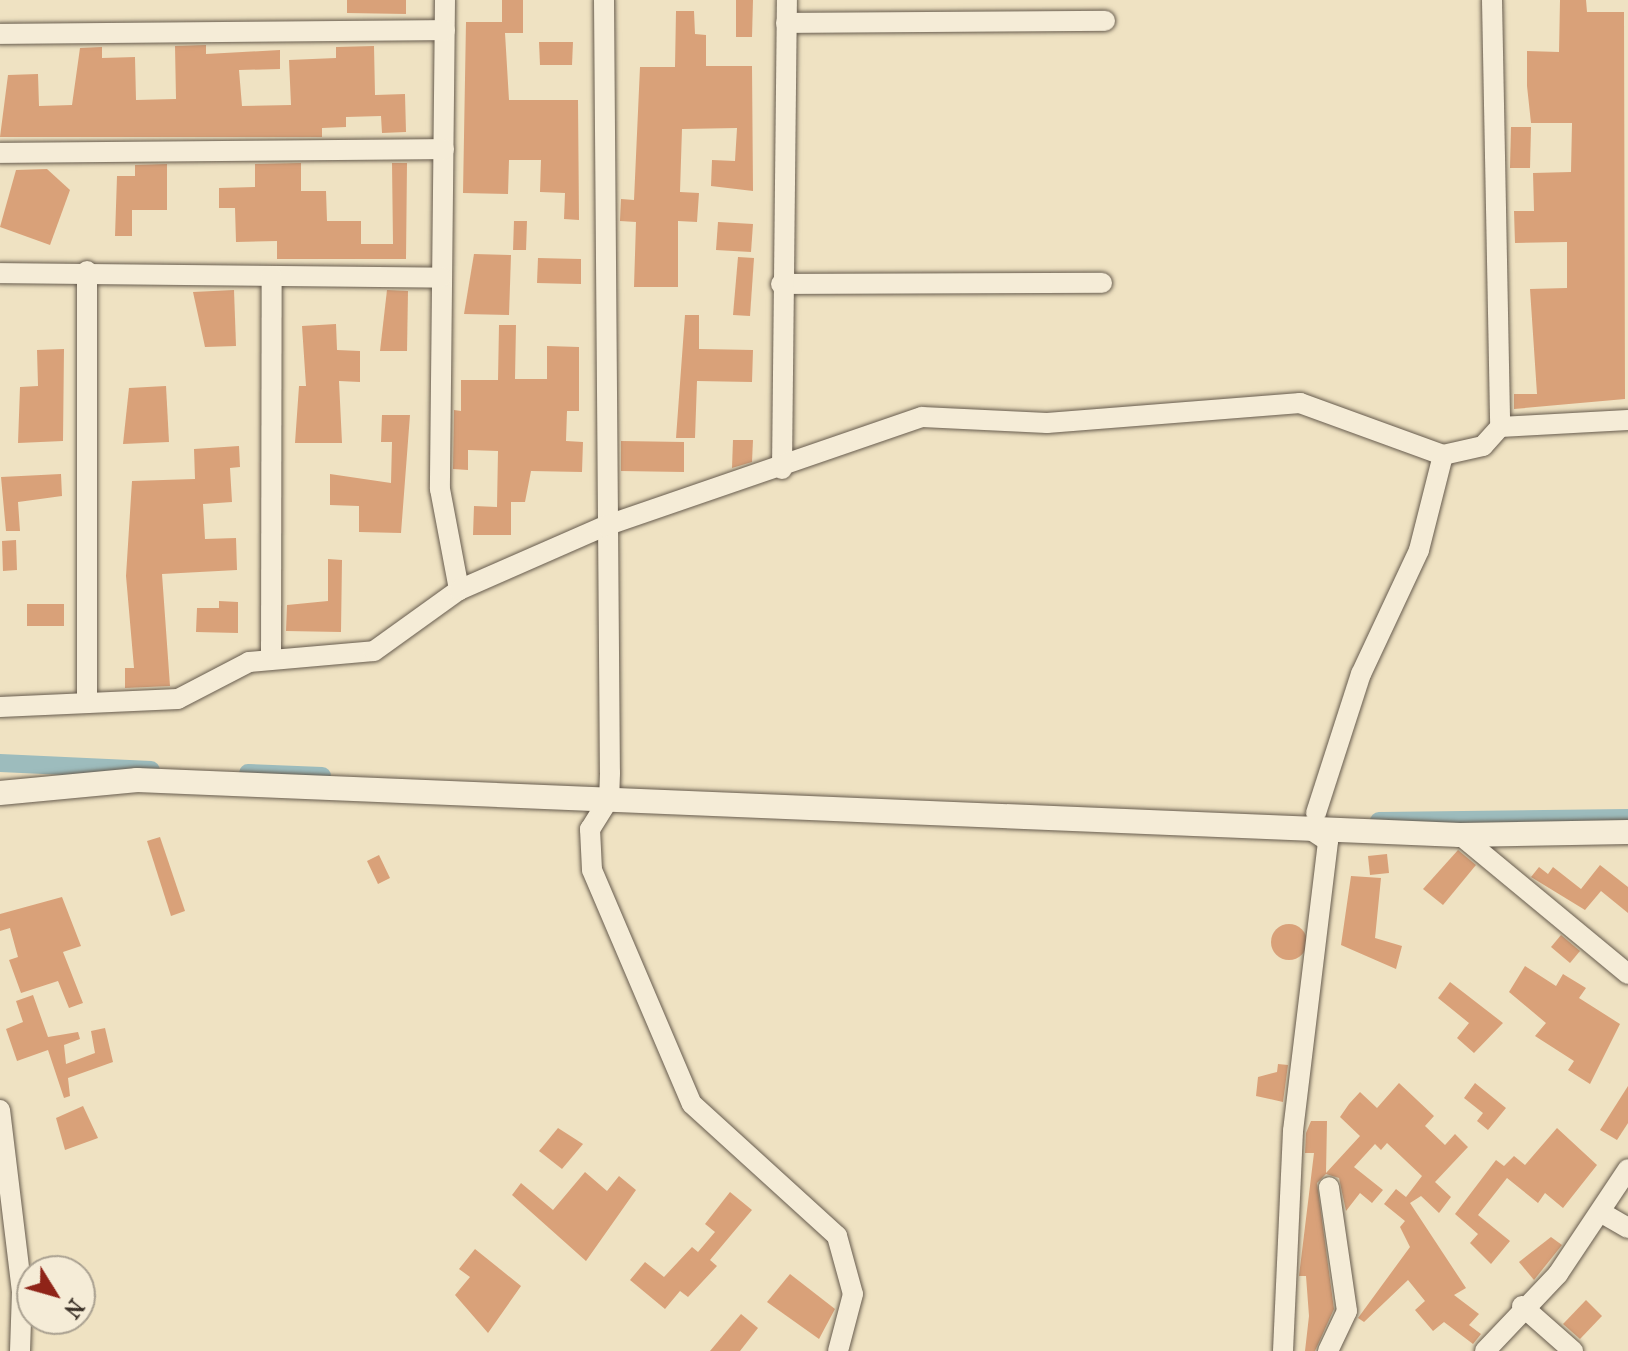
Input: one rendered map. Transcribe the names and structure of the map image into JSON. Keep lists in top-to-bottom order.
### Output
{
  "north": "bottom right"
}
